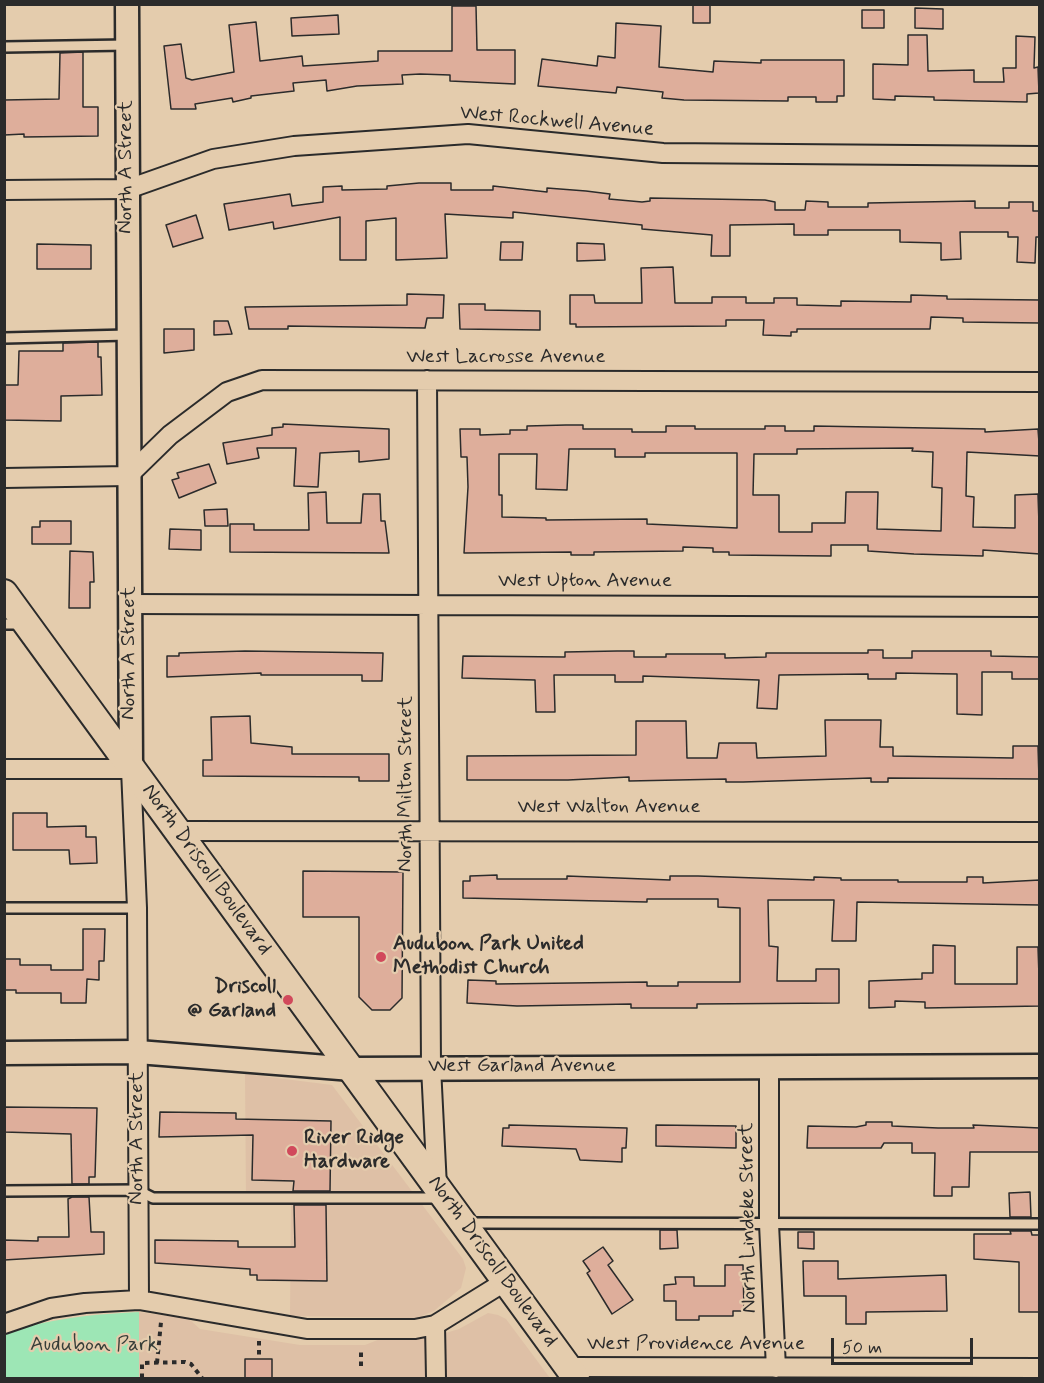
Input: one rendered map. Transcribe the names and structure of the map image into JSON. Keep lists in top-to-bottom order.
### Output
{
  "streets": {
    "main road": ["North Driscoll Boulevard"],
    "street": [
      "West Rockwell Avenue",
      "North A Street",
      "West Lacrosse Avenue",
      "West Upton Avenue",
      "North Milton Street",
      "West Walton Avenue",
      "West Garland Avenue",
      "North Lindeke Street",
      "West Providence Avenue"
    ]
  },
  "crossings": [
    ["West Rockwell Avenue", "North A Street"],
    ["North A Street", "West Lacrosse Avenue"],
    ["North A Street", "West Upton Avenue"],
    ["North A Street", "North Driscoll Boulevard"],
    ["North A Street", "West Garland Avenue"],
    ["West Lacrosse Avenue", "North Milton Street"],
    ["West Upton Avenue", "North Milton Street"],
    ["North Milton Street", "West Walton Avenue"],
    ["North Milton Street", "North Driscoll Boulevard"],
    ["North Milton Street", "West Garland Avenue"],
    ["West Walton Avenue", "North Driscoll Boulevard"],
    ["North Driscoll Boulevard", "West Garland Avenue"],
    ["North Driscoll Boulevard", "West Providence Avenue"],
    ["West Garland Avenue", "North Lindeke Street"],
    ["North Lindeke Street", "West Providence Avenue"]
  ],
  "parks": ["Audubon Park"],
  "places": ["Audubon Park United Methodist Church", "Driscoll @ Garland", "River Ridge Hardware"],
  "scale_bar": "50 m"
}
